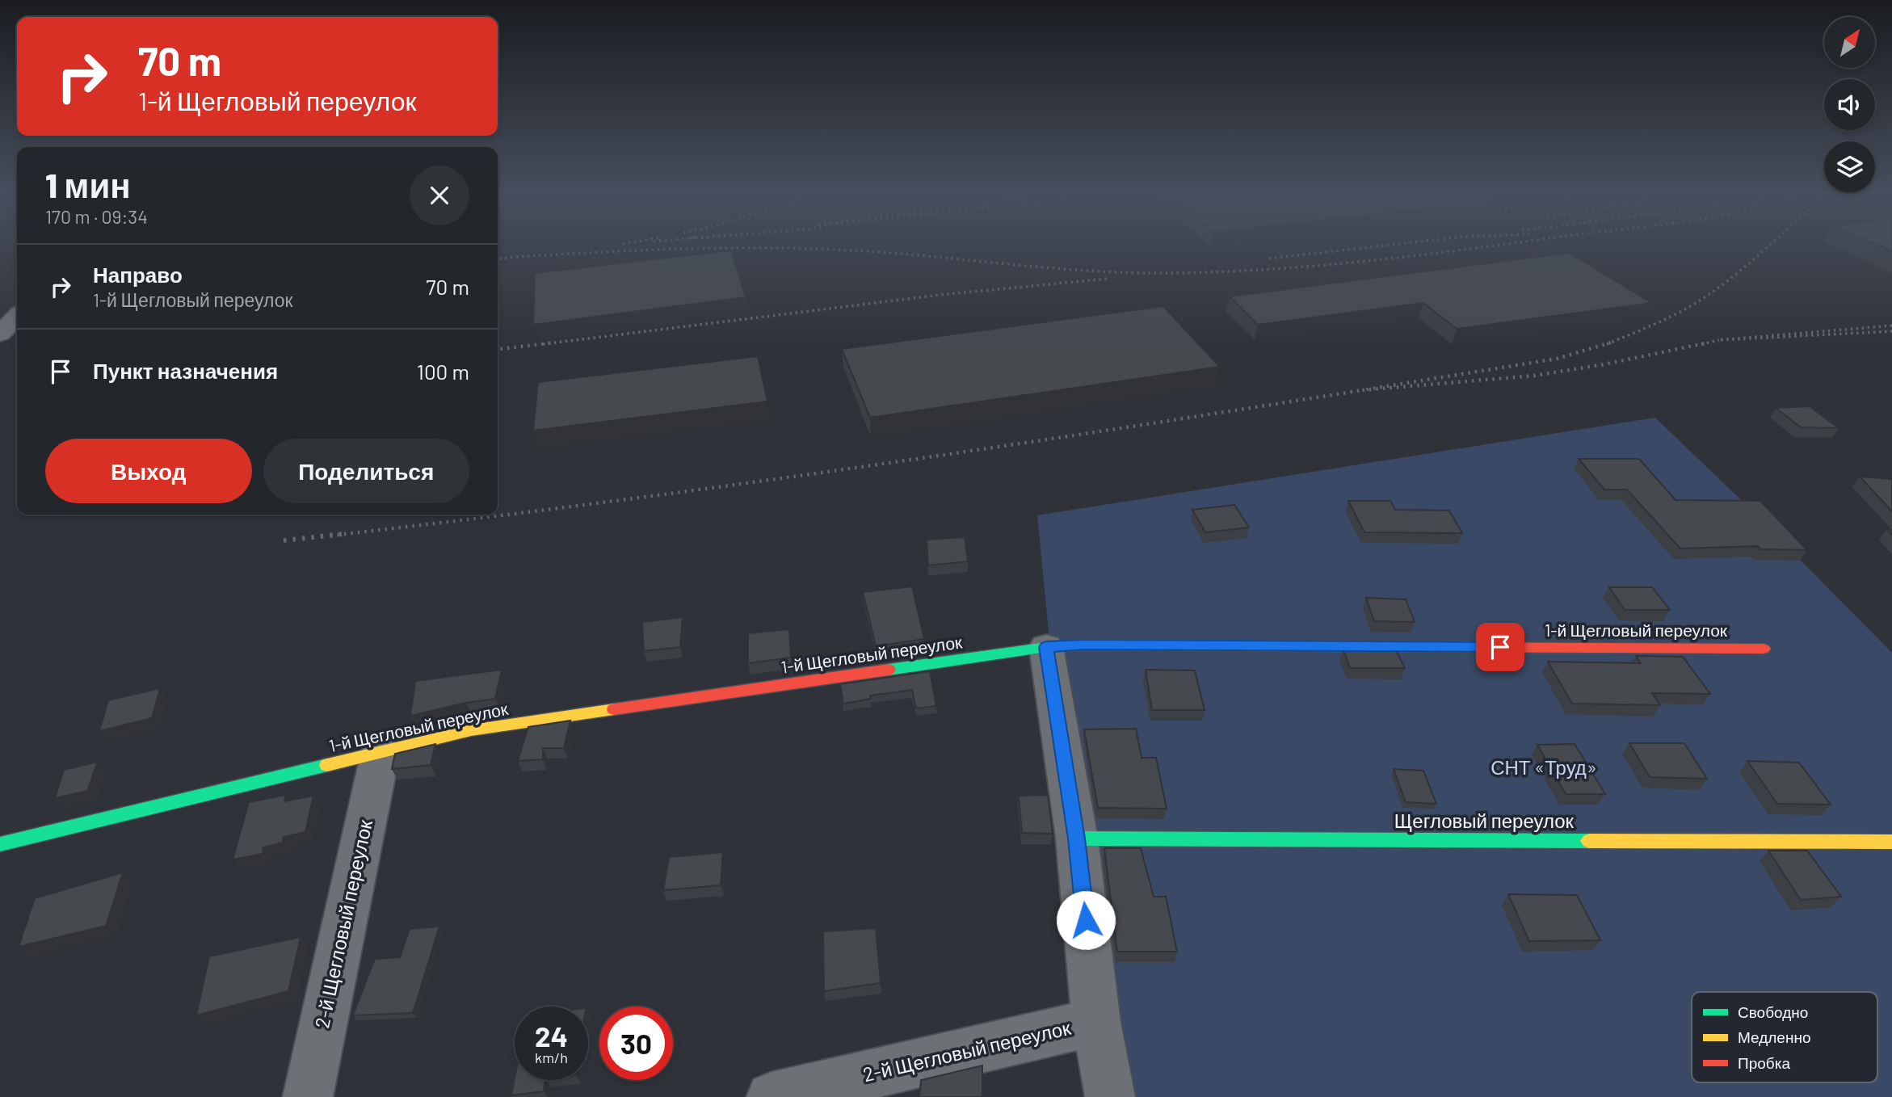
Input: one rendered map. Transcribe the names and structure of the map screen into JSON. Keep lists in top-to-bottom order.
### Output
{
  "streets": {
    "street": ["1-й Щегловый переулок", "Щегловый переулок", "2-й Щегловый переулок"]
  },
  "crossings": [
    ["1-й Щегловый переулок", "2-й Щегловый переулок"]
  ],
  "parks": ["СНТ «Труд»"],
  "legend": ["Свободно", "Медленно", "Пробка"],
  "north": "top right",
  "page": {
    "turn": ["70 m", "1-й Щегловый переулок"],
    "heading": ["1 мин", "170 m · 09:34"],
    "list": [
      {
        "name": "Направо",
        "note": "1-й Щегловый переулок",
        "value": "70 m"
      },
      {
        "name": "Пункт назначения",
        "value": "100 m"
      }
    ],
    "buttons": ["Выход", "Поделиться"],
    "speed": "24 km/h",
    "limit": "30"
  }
}
